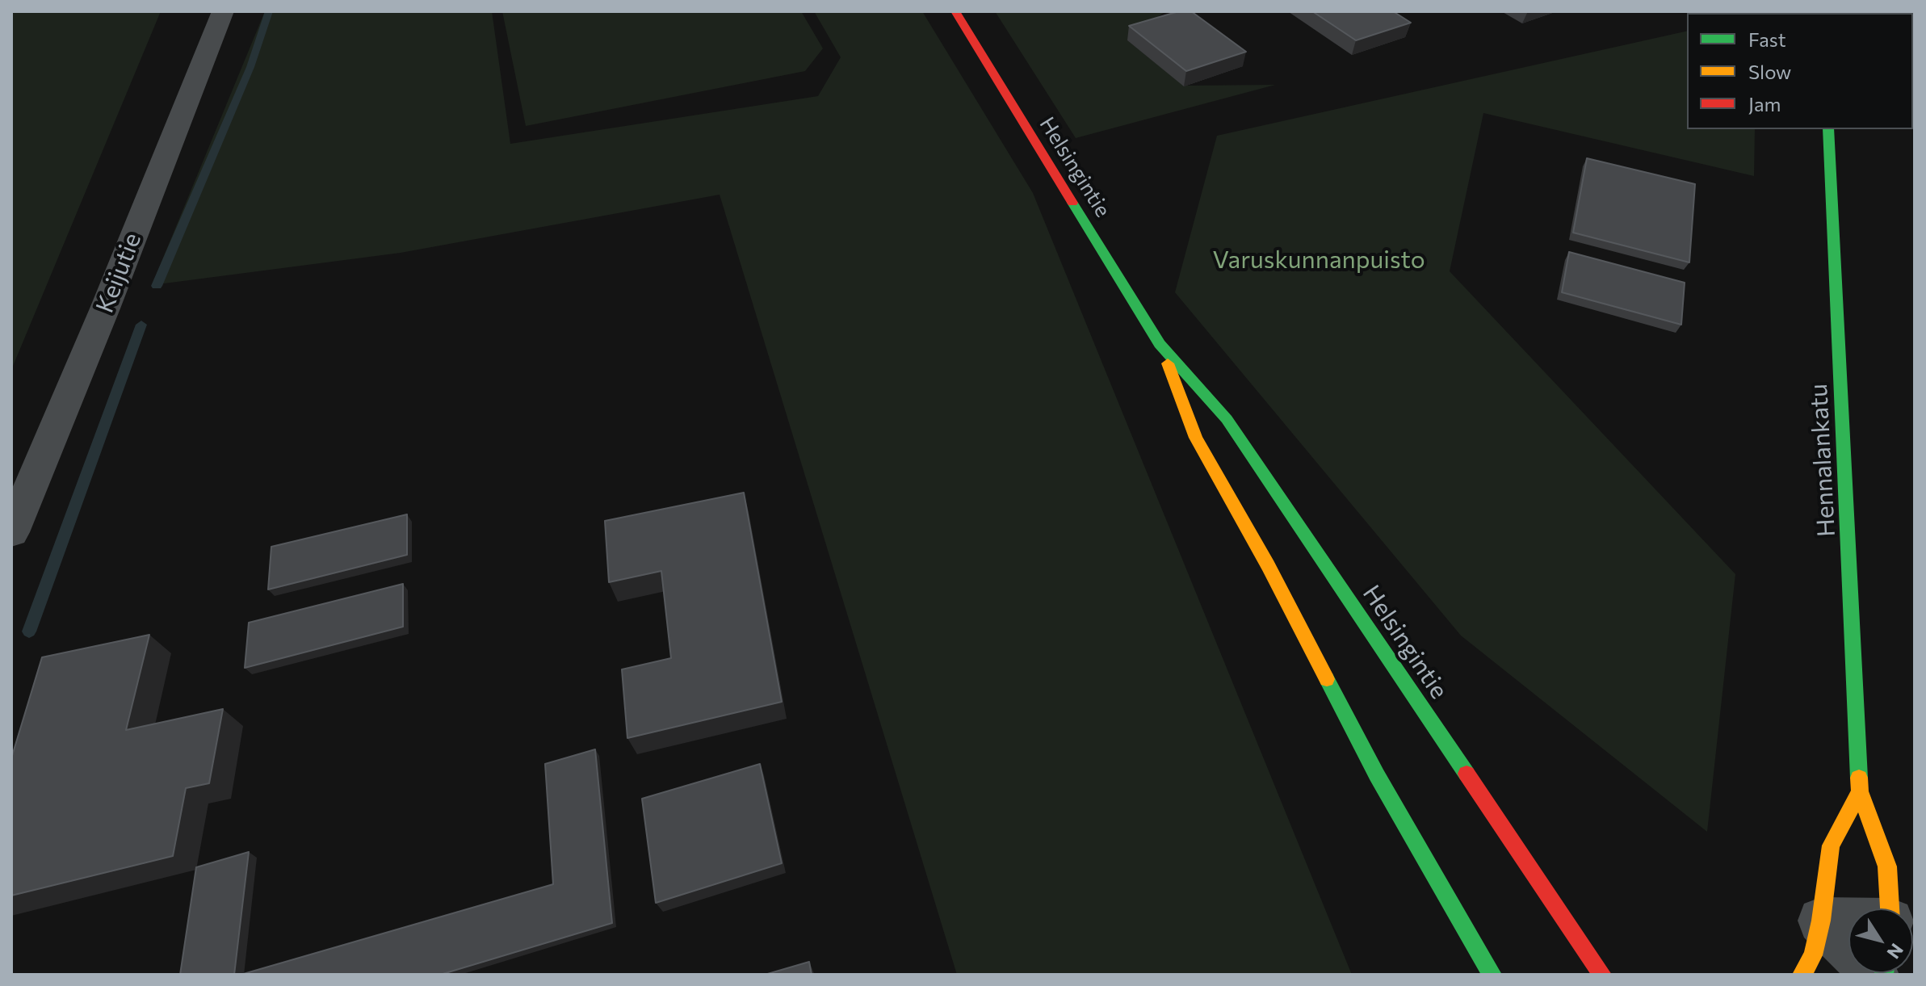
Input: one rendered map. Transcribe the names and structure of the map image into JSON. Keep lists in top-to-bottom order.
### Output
{
  "streets": {
    "main road": ["Helsingintie", "Hennalankatu"],
    "street": ["Keijutie"]
  },
  "parks": ["Varuskunnanpuisto"],
  "legend": ["Fast", "Slow", "Jam"],
  "north": "bottom right"
}
